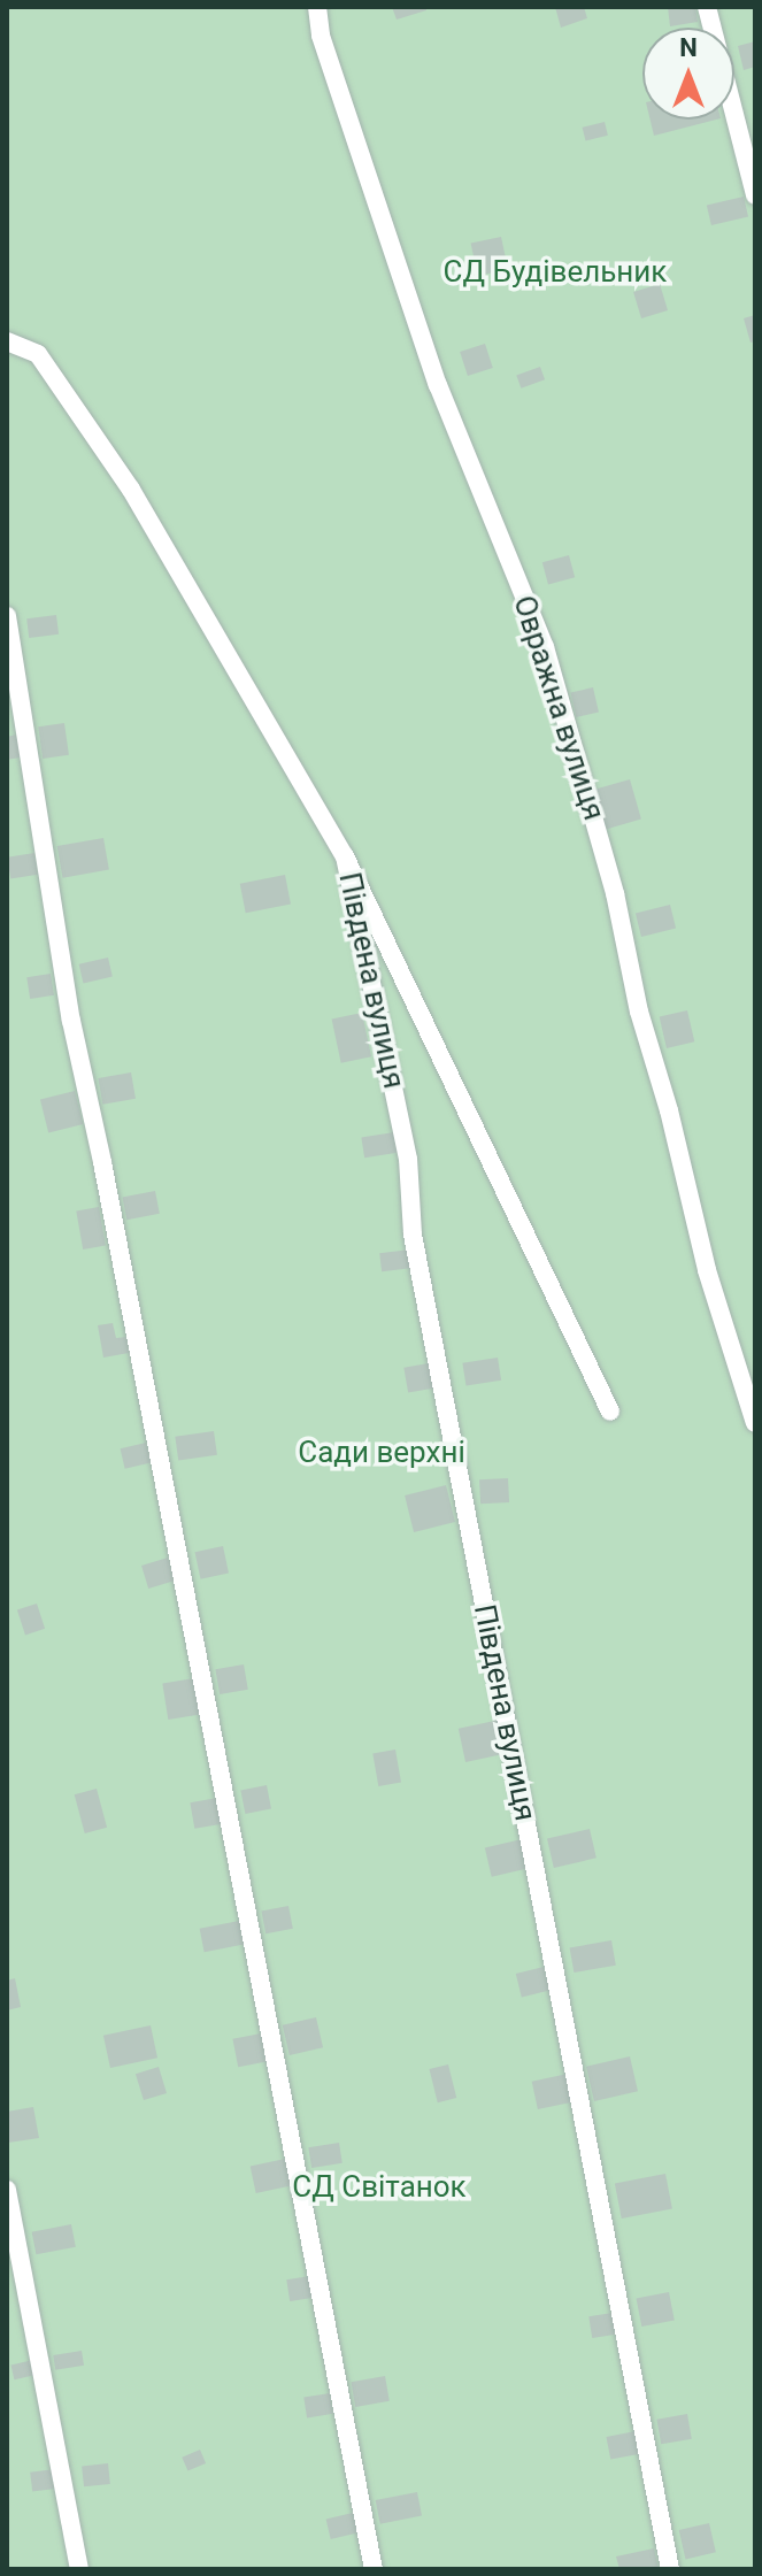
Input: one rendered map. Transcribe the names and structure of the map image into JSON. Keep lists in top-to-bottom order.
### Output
{
  "streets": {
    "lane": ["Овражна вулиця", "Південа вулиця"]
  },
  "parks": ["СД Будівельник", "Сади верхні", "СД Світанок"],
  "north": "top"
}
